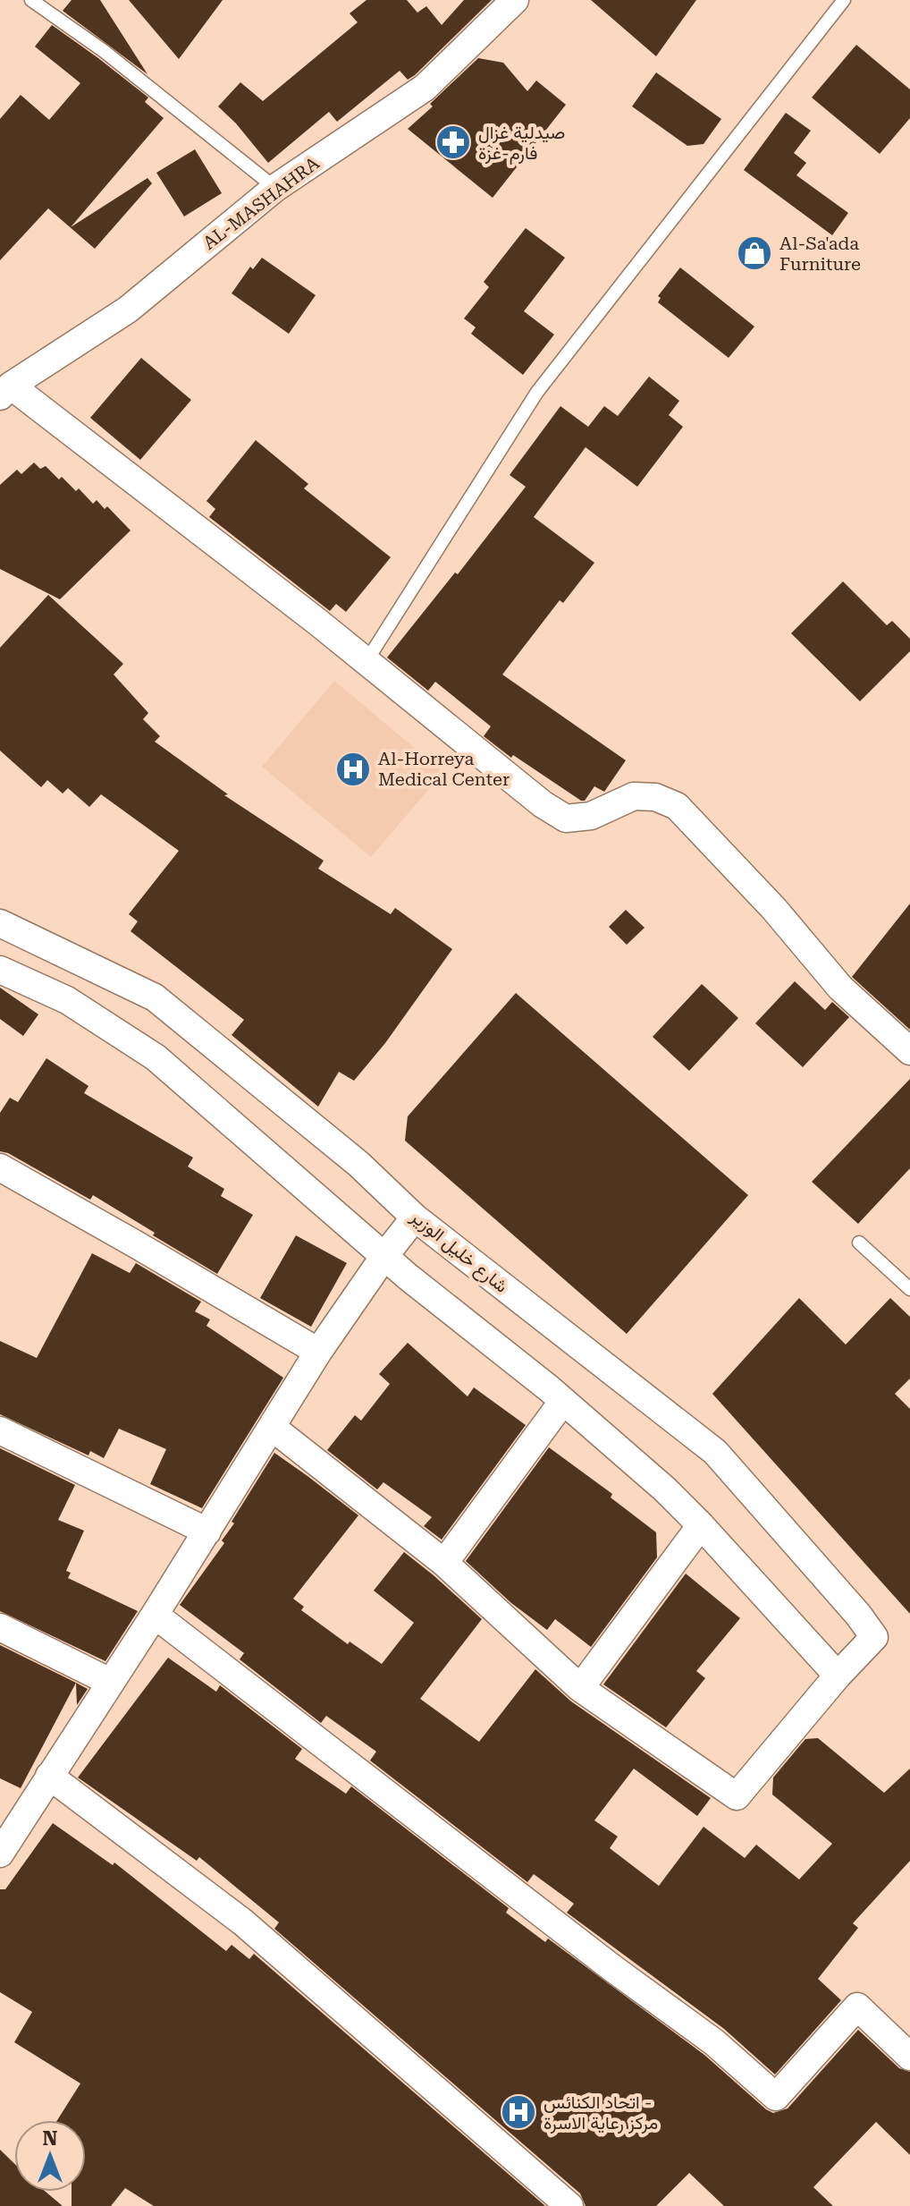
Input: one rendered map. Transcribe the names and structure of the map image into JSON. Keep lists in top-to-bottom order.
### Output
{
  "streets": {
    "street": ["AL-MASHAHRA", "شارع خليل الوزير"]
  },
  "places": {
    "pharmacy": ["صيدلية غزال فارم-غزة"],
    "shop": ["Al-Sa'ada Furniture"],
    "hospital": ["Al-Horreya Medical Center", "اتحاد الكنائس - مركز رعاية الاسرة"]
  },
  "north": "top"
}
